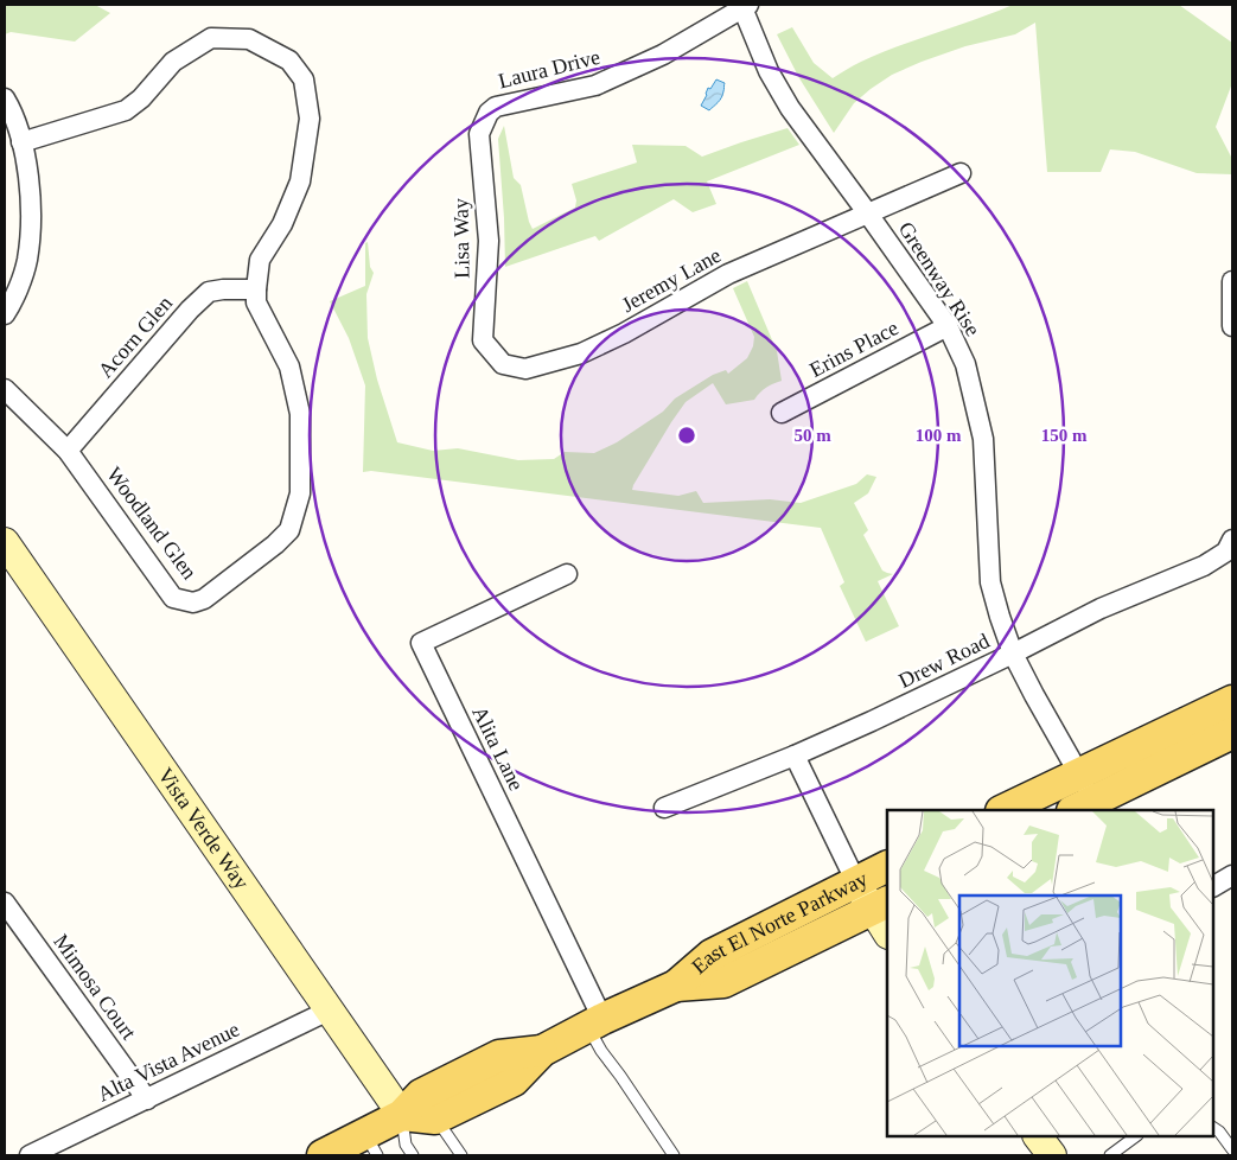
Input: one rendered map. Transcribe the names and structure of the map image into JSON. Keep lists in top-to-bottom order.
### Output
{
  "streets": {
    "main road": ["East El Norte Parkway"],
    "street": [
      "Laura Drive",
      "Lisa Way",
      "Greenway Rise",
      "Jeremy Lane",
      "Acorn Glen",
      "Erins Place",
      "Woodland Glen",
      "Drew Road",
      "Alita Lane",
      "Vista Verde Way",
      "Mimosa Court",
      "Alta Vista Avenue"
    ]
  },
  "crossings": [
    ["Laura Drive", "Lisa Way"],
    ["Laura Drive", "Greenway Rise"],
    ["Lisa Way", "Jeremy Lane"],
    ["Greenway Rise", "Jeremy Lane"],
    ["Greenway Rise", "Erins Place"],
    ["Greenway Rise", "Drew Road"],
    ["Acorn Glen", "Woodland Glen"],
    ["Alita Lane", "East El Norte Parkway"],
    ["Vista Verde Way", "East El Norte Parkway"],
    ["Vista Verde Way", "Alta Vista Avenue"],
    ["Mimosa Court", "Alta Vista Avenue"]
  ],
  "rings": ["50 m", "100 m", "150 m"]
}
